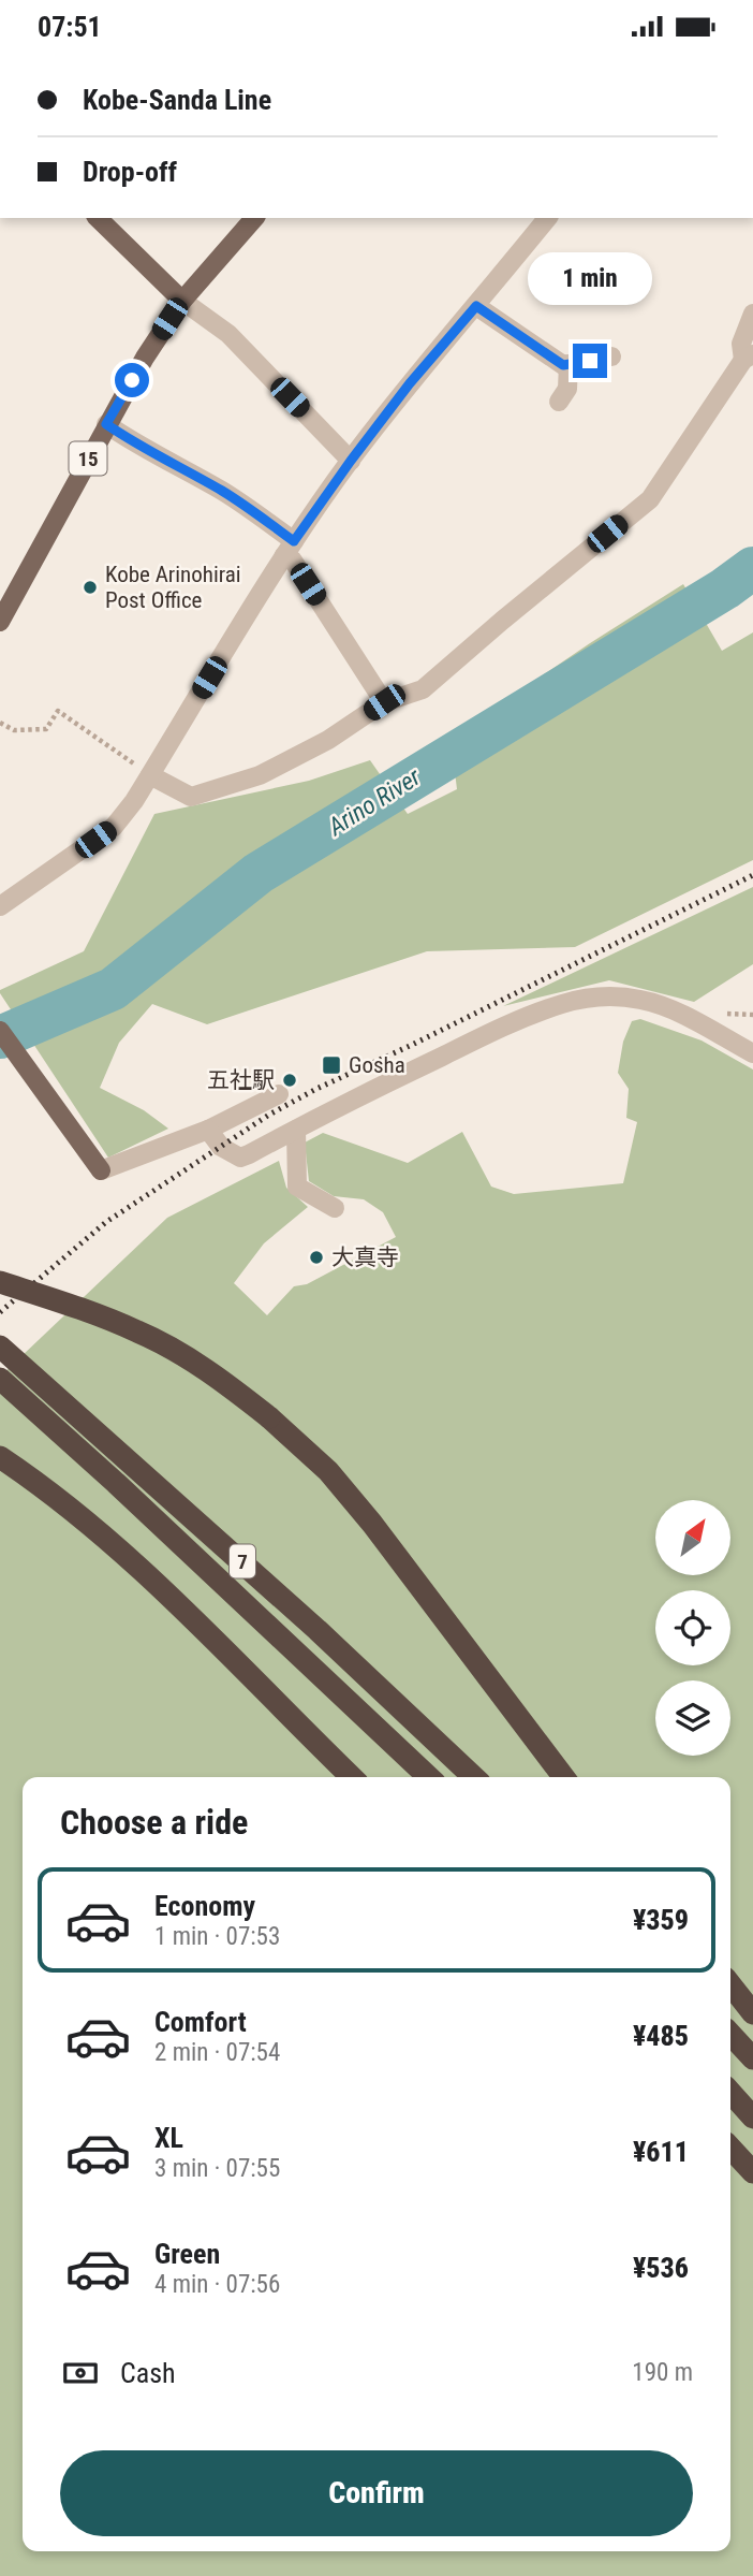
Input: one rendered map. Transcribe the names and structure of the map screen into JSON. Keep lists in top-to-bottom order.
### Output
{
  "streets": {
    "highway": ["7"],
    "main road": ["15"]
  },
  "water": ["Arino River"],
  "places": {
    "other": ["Kobe Arinohirai Post Office", "五社駅", "大真寺"],
    "transit": ["Gosha"]
  },
  "north": "top right",
  "page": {
    "status": "07:51",
    "banner": ["Kobe-Sanda Line", "Drop-off"],
    "bubble": "1 min",
    "heading": "Choose a ride",
    "list": [
      {
        "name": "Economy",
        "note": "1 min · 07:53",
        "value": "¥359"
      },
      {
        "name": "Comfort",
        "note": "2 min · 07:54",
        "value": "¥485"
      },
      {
        "name": "XL",
        "note": "3 min · 07:55",
        "value": "¥611"
      },
      {
        "name": "Green",
        "note": "4 min · 07:56",
        "value": "¥536"
      }
    ],
    "pay": ["Cash", "190 m"],
    "buttons": "Confirm"
  }
}
